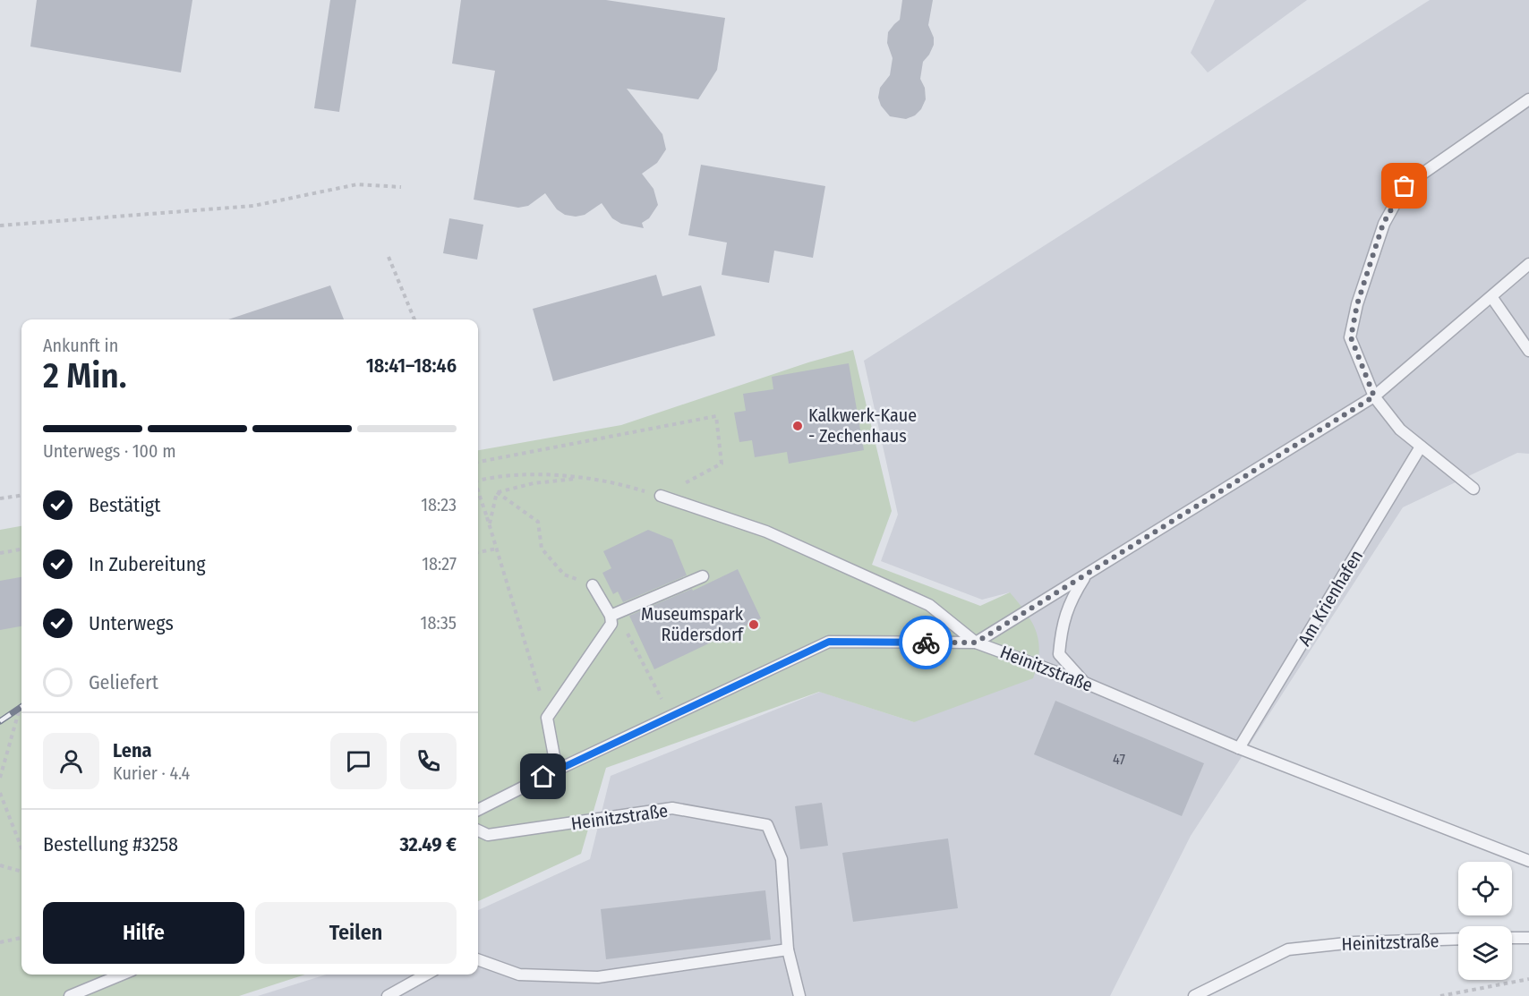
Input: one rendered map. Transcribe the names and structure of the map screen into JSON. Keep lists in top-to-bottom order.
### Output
{
  "streets": {
    "lane": ["Am Krienhafen", "Heinitzstraße"]
  },
  "crossings": [
    ["Am Krienhafen", "Heinitzstraße"]
  ],
  "places": ["Kalkwerk-Kaue - Zechenhaus", "Museumspark Rüdersdorf"],
  "house_numbers": ["47"],
  "page": {
    "heading": ["2 Min.", "Ankunft in", "18:41–18:46"],
    "panel": [
      "Lena",
      "Kurier · 4.4",
      "Bestellung #3258",
      "32.49 €"
    ],
    "bar": "Unterwegs · 100 m",
    "list": [
      ["Bestätigt", "18:23"],
      ["In Zubereitung", "18:27"],
      ["Unterwegs", "18:35"],
      "Geliefert"
    ],
    "buttons": ["Hilfe", "Teilen"]
  }
}
